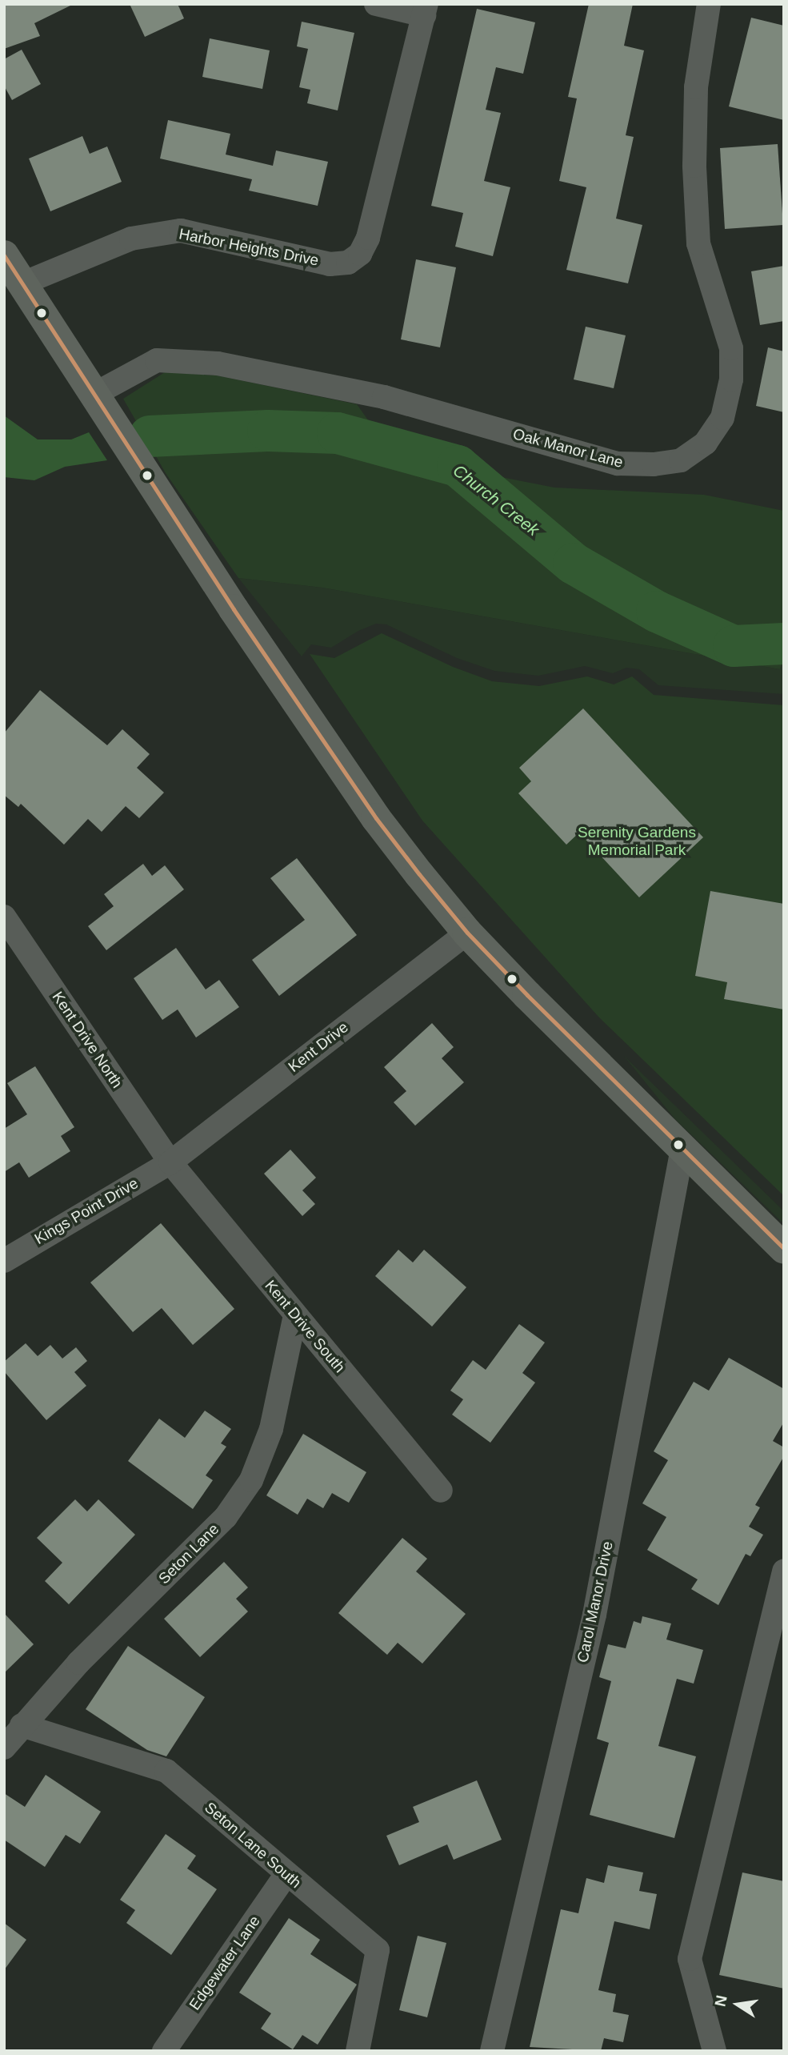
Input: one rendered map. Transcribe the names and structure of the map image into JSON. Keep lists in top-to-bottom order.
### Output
{
  "streets": {
    "street": [
      "Harbor Heights Drive",
      "Oak Manor Lane",
      "Kent Drive North",
      "Kent Drive",
      "Kings Point Drive",
      "Kent Drive South",
      "Seton Lane",
      "Carol Manor Drive",
      "Seton Lane South",
      "Edgewater Lane"
    ]
  },
  "crossings": [
    ["Kent Drive North", "Kent Drive"],
    ["Kent Drive North", "Kings Point Drive"],
    ["Kent Drive North", "Kent Drive South"],
    ["Kent Drive", "Kings Point Drive"],
    ["Kent Drive", "Kent Drive South"],
    ["Kings Point Drive", "Kent Drive South"],
    ["Kent Drive South", "Seton Lane"],
    ["Seton Lane", "Seton Lane South"],
    ["Seton Lane South", "Edgewater Lane"]
  ],
  "water": ["Church Creek"],
  "parks": ["Serenity Gardens Memorial Park"],
  "north": "left"
}
